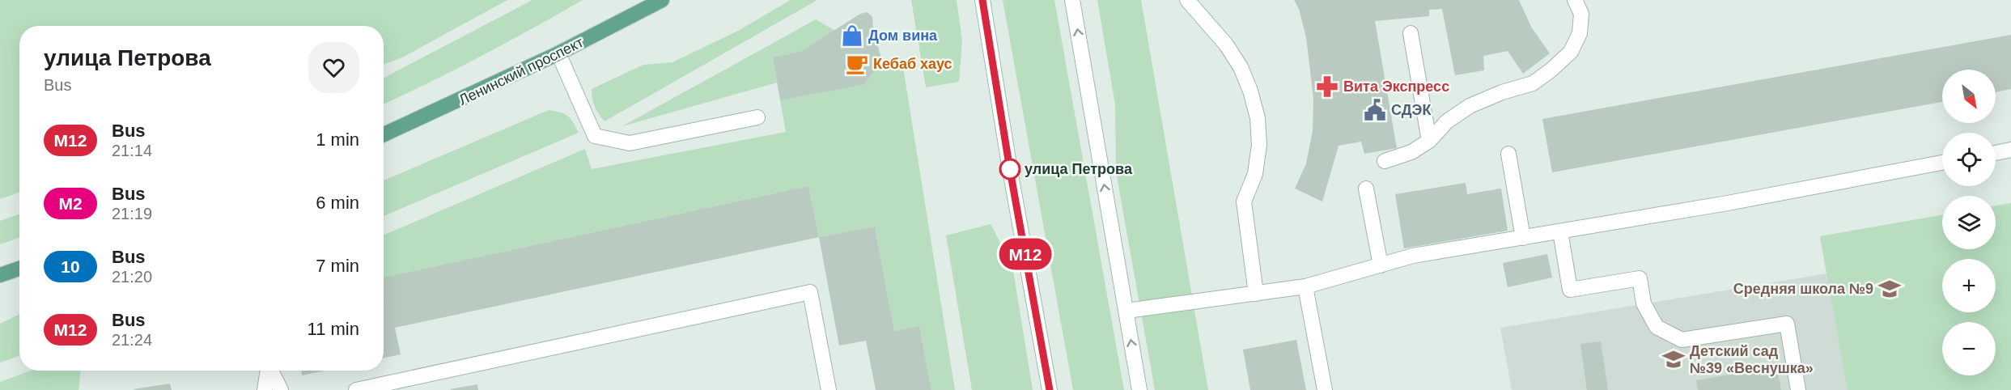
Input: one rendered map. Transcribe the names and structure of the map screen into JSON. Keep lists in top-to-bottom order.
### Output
{
  "streets": {
    "main road": ["Ленинский проспект"]
  },
  "places": {
    "shop": ["Дом вина"],
    "cafe": ["Кебаб хаус"],
    "pharmacy": ["Вита Экспресс"],
    "public building": ["СДЭК"],
    "other": ["улица Петрова"],
    "school or university": ["Средняя школа №9", "Детский сад №39 «Веснушка»"]
  },
  "lines": ["bus line М12"],
  "north": "bottom right",
  "page": {
    "on_map": "М12",
    "heading": ["улица Петрова", "Bus"],
    "map_buttons": ["+", "−"],
    "list": [
      {
        "mark": "М12",
        "name": "Bus",
        "note": "21:14",
        "value": "1 min"
      },
      {
        "mark": "М2",
        "name": "Bus",
        "note": "21:19",
        "value": "6 min"
      },
      {
        "mark": "10",
        "name": "Bus",
        "note": "21:20",
        "value": "7 min"
      },
      {
        "mark": "М12",
        "name": "Bus",
        "note": "21:24",
        "value": "11 min"
      }
    ]
  }
}
